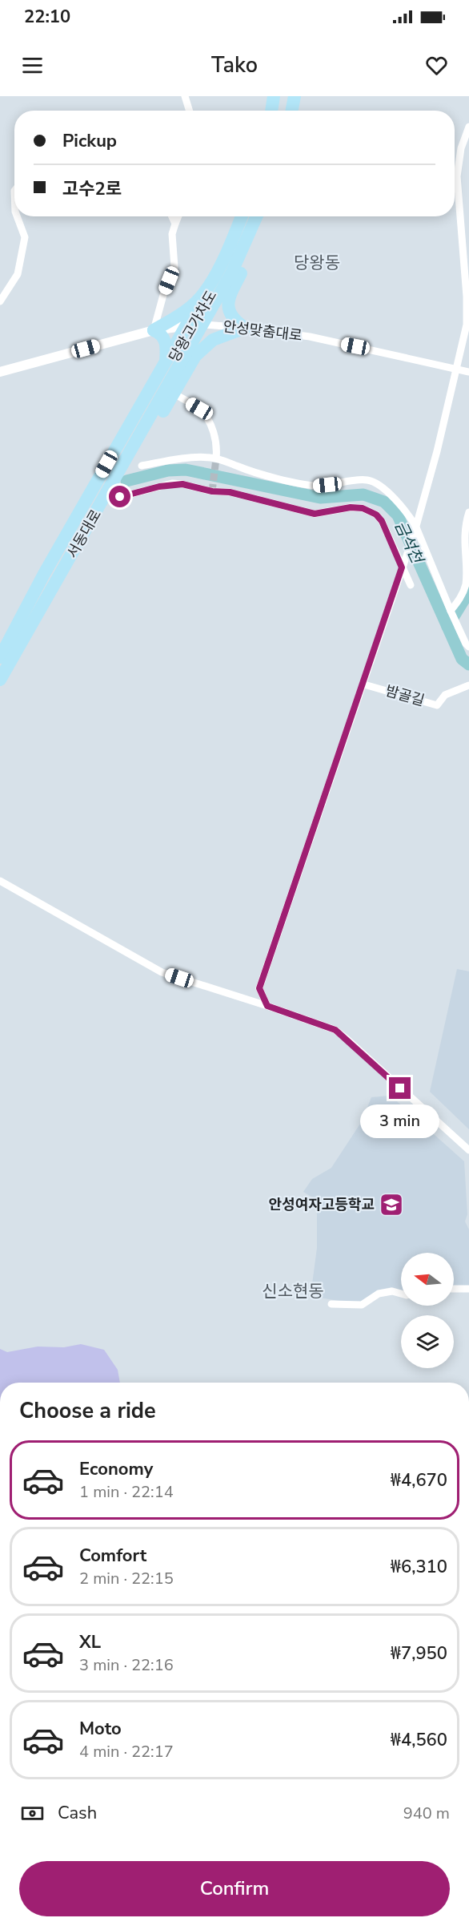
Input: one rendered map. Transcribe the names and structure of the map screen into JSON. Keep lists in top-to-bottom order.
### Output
{
  "streets": {
    "highway": ["당왕고가차도", "서동대로"],
    "street": ["안성맞춤대로", "밤골길"]
  },
  "crossings": [
    ["당왕고가차도", "서동대로"]
  ],
  "districts": ["당왕동", "신소현동"],
  "water": ["금석천"],
  "places": {
    "school or university": ["안성여자고등학교"]
  },
  "north": "left",
  "page": {
    "status": "22:10",
    "header": "Tako",
    "banner": ["Pickup", "고수2로"],
    "bubble": "3 min",
    "heading": "Choose a ride",
    "list": [
      {
        "name": "Economy",
        "note": "1 min · 22:14",
        "value": "₩4,670"
      },
      {
        "name": "Comfort",
        "note": "2 min · 22:15",
        "value": "₩6,310"
      },
      {
        "name": "XL",
        "note": "3 min · 22:16",
        "value": "₩7,950"
      },
      {
        "name": "Moto",
        "note": "4 min · 22:17",
        "value": "₩4,560"
      }
    ],
    "pay": ["Cash", "940 m"],
    "buttons": "Confirm"
  }
}
